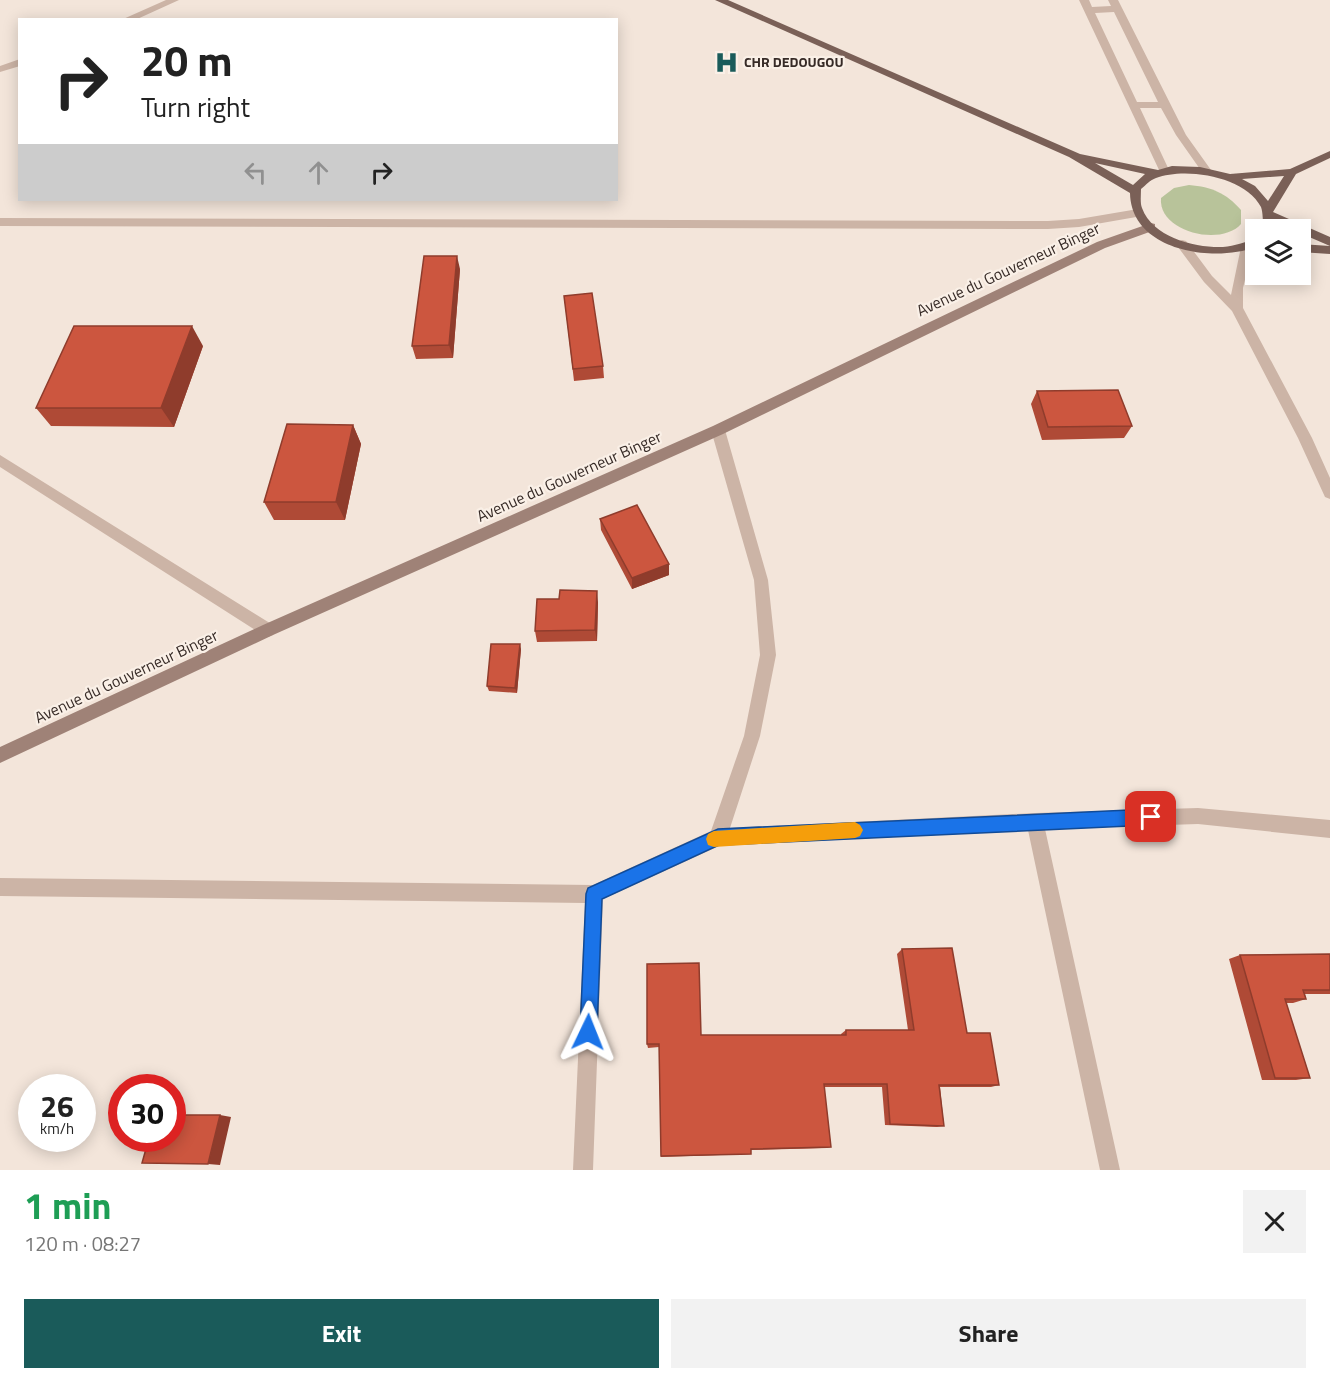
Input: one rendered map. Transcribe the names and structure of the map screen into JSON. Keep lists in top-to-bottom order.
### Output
{
  "streets": {
    "main road": ["Avenue du Gouverneur Binger"]
  },
  "places": {
    "hospital": ["CHR DEDOUGOU"]
  },
  "page": {
    "turn": ["20 m", "Turn right"],
    "speed": "26 km/h",
    "limit": "30",
    "heading": ["1 min", "120 m · 08:27"],
    "buttons": ["Exit", "Share"]
  }
}
